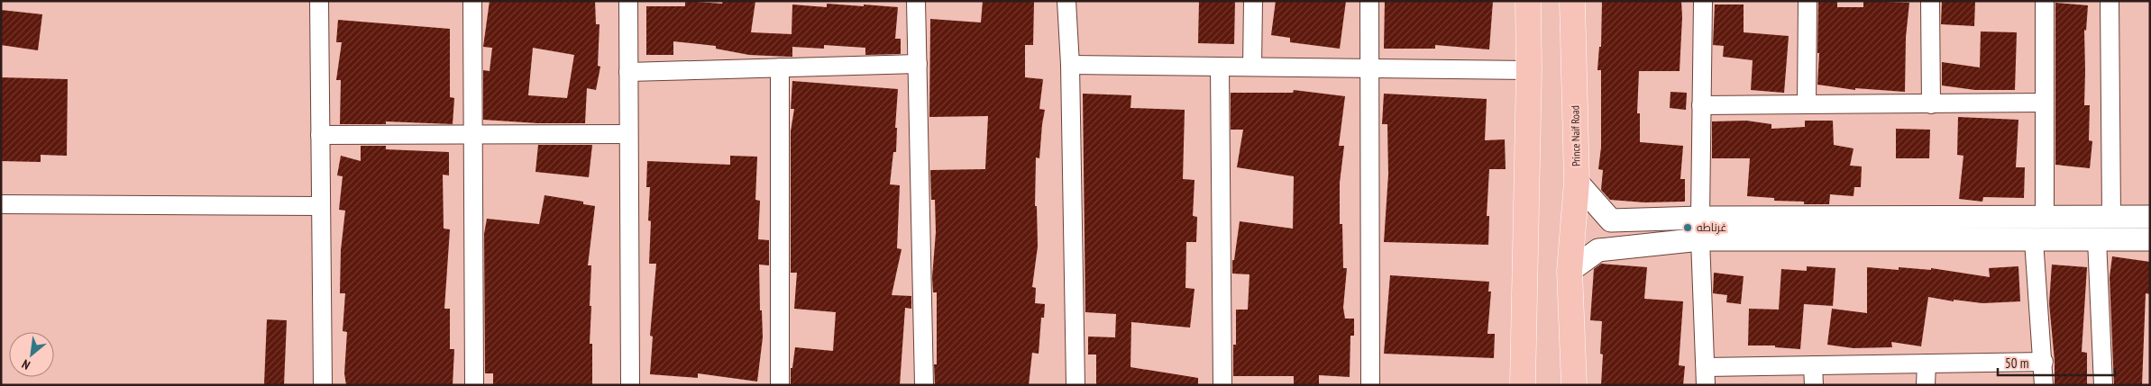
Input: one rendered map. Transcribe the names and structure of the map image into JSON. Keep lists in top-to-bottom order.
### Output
{
  "streets": {
    "main road": ["Prince Naif Road"]
  },
  "places": ["غرناطه"],
  "scale_bar": "50 m",
  "north": "bottom left"
}
